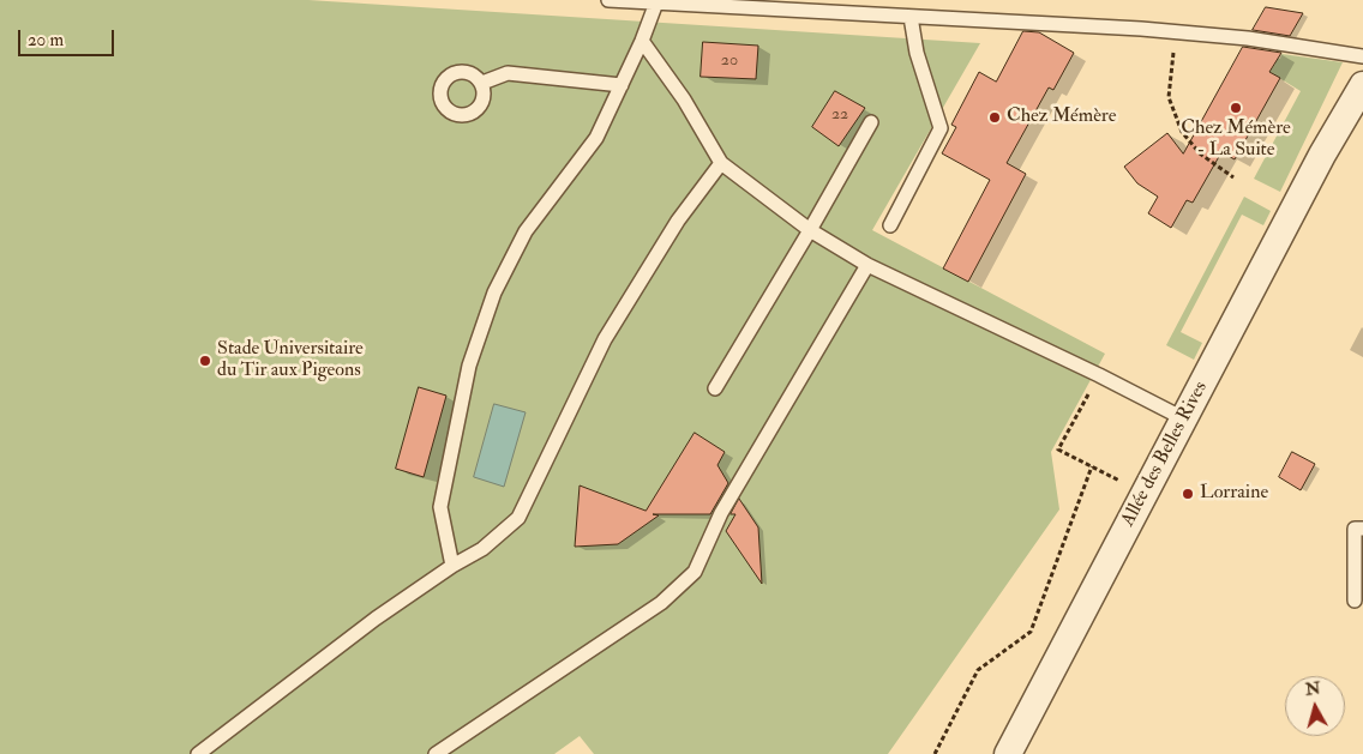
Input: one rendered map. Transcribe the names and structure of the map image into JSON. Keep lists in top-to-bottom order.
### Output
{
  "streets": {
    "street": ["Allée des Belles Rives"]
  },
  "places": [
    "Chez Mémère - La Suite",
    "Chez Mémère",
    "Stade Universitaire du Tir aux Pigeons",
    "Lorraine"
  ],
  "house_numbers": ["20", "22"],
  "scale_bar": "20 m",
  "north": "top"
}
